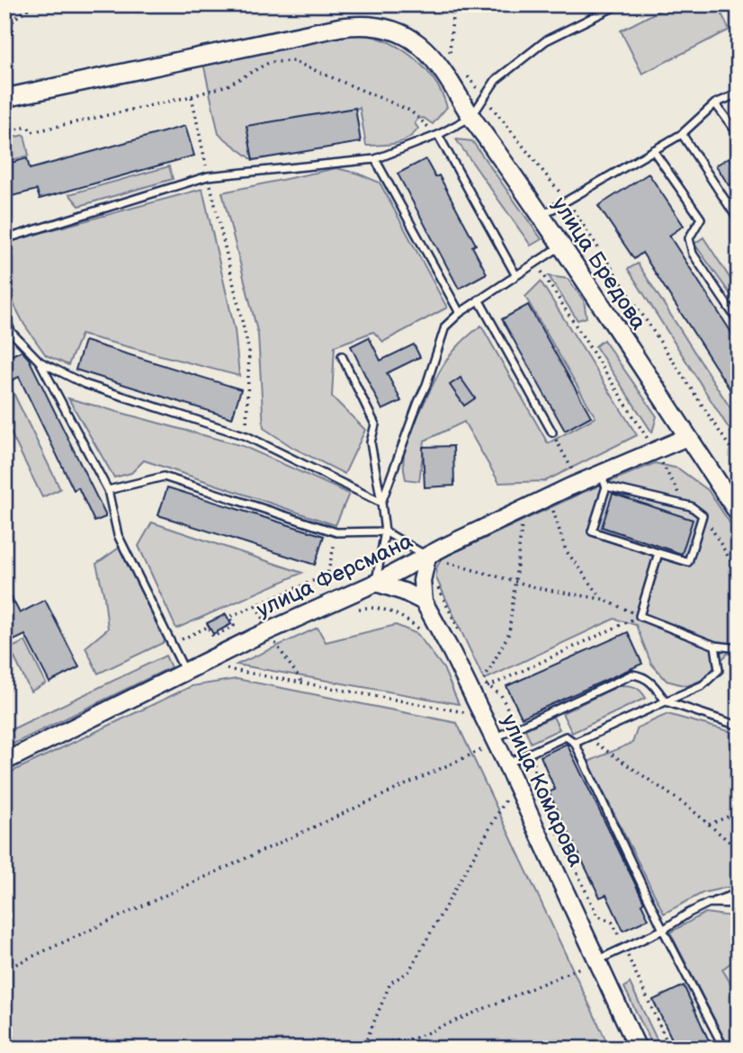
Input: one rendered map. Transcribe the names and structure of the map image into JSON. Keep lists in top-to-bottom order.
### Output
{
  "streets": {
    "main road": ["улица Бредова"],
    "street": ["улица Ферсмана", "улица Комарова"]
  },
  "crossings": [
    ["улица Бредова", "улица Ферсмана"]
  ]
}
